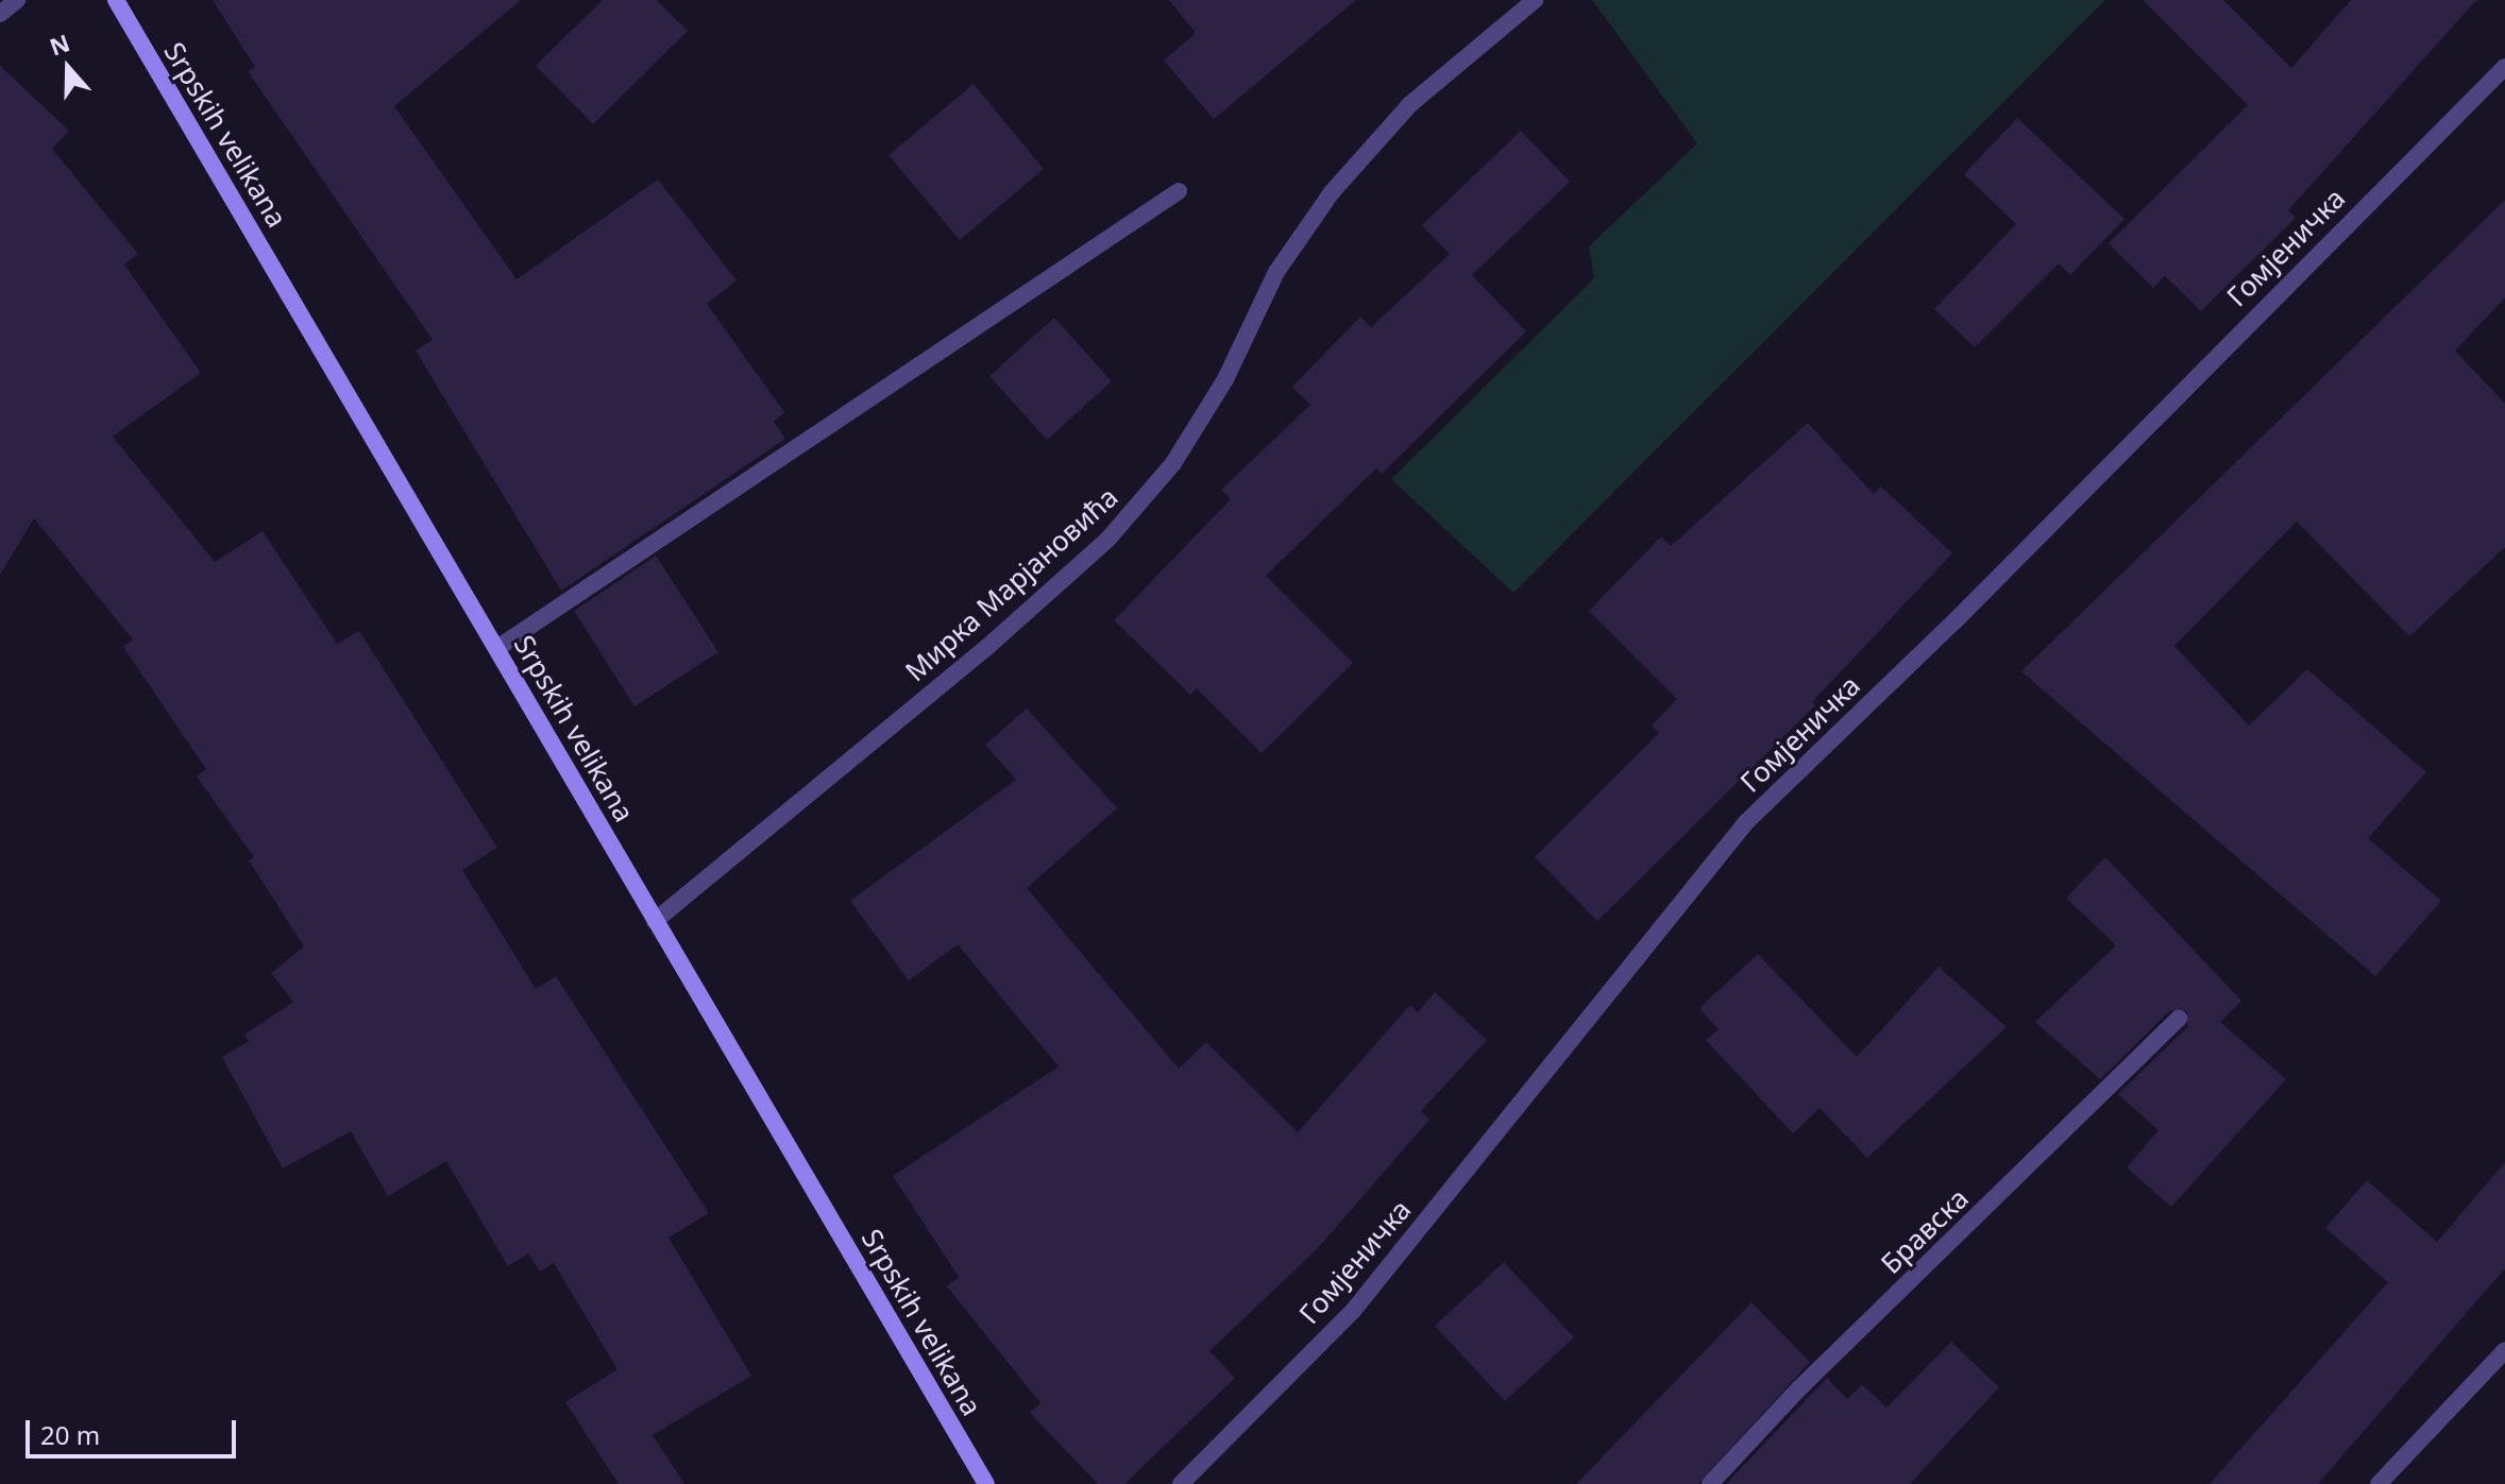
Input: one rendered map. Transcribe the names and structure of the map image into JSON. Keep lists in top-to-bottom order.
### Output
{
  "streets": {
    "main road": ["Srpskih velikana"],
    "street": ["Гомјеничка", "Мирка Марјановића", "Бравска"]
  },
  "crossings": [
    ["Srpskih velikana", "Мирка Марјановића"]
  ],
  "scale_bar": "20 m",
  "north": "top"
}
